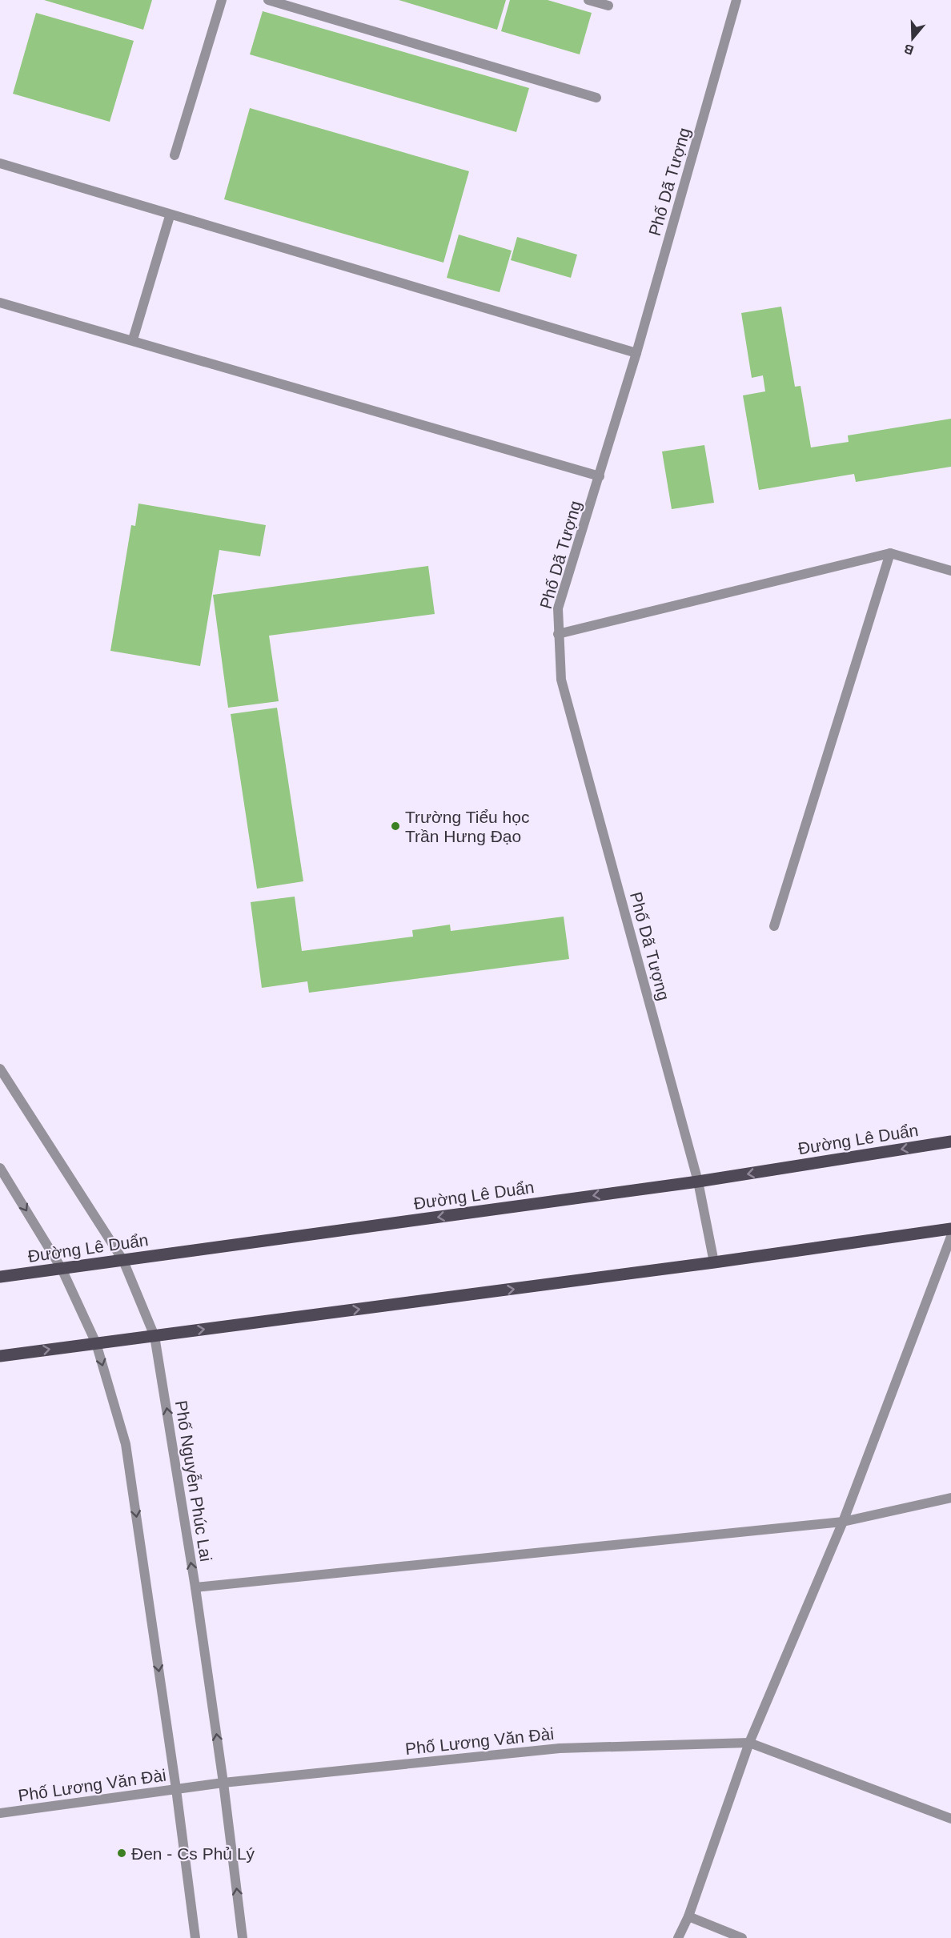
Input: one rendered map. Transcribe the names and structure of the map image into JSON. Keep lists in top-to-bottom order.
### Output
{
  "streets": {
    "main road": ["Đường Lê Duẩn"],
    "street": ["Phố Dã Tượng", "Phố Nguyễn Phúc Lai", "Phố Lương Văn Đài"]
  },
  "crossings": [
    ["Phố Dã Tượng", "Đường Lê Duẩn"],
    ["Đường Lê Duẩn", "Phố Nguyễn Phúc Lai"],
    ["Phố Nguyễn Phúc Lai", "Phố Lương Văn Đài"]
  ],
  "places": ["Trường Tiểu học Trần Hưng Đạo", "Đen - Cs Phủ Lý"],
  "north": "bottom"
}
